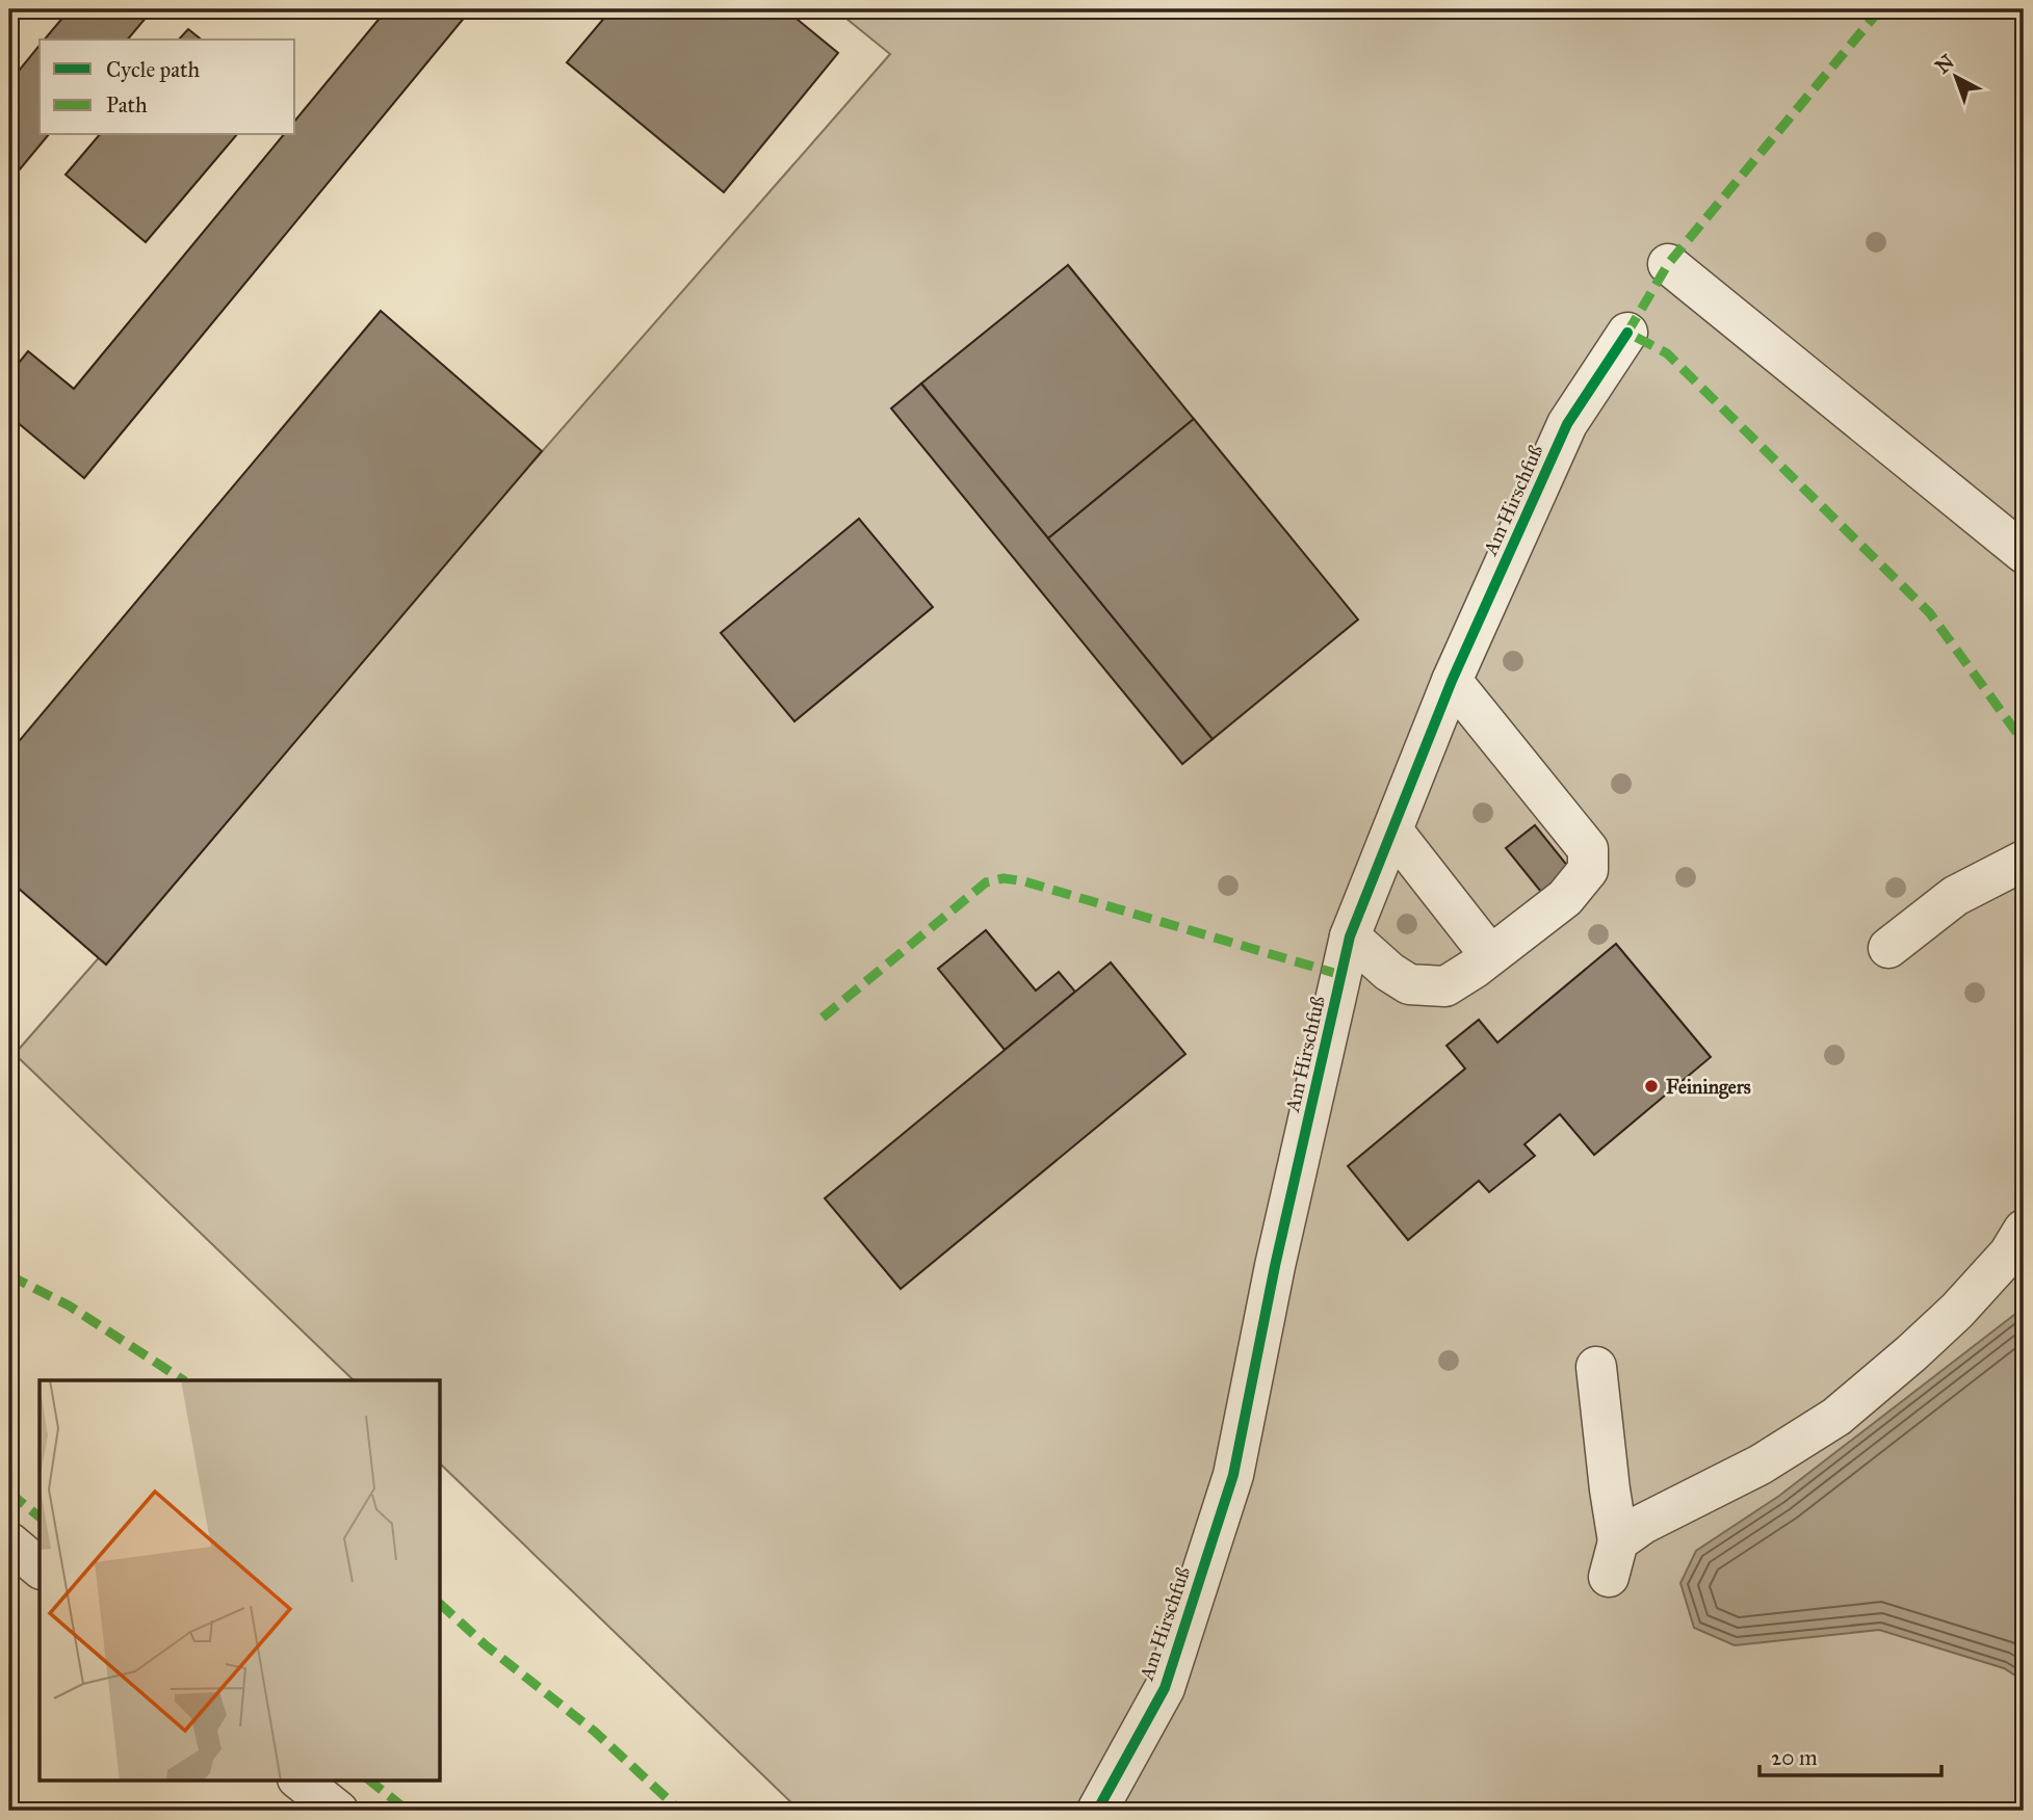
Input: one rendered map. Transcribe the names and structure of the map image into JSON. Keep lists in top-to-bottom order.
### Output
{
  "streets": {
    "street": ["Am Hirschfuß"]
  },
  "places": ["Feiningers"],
  "legend": ["Cycle path", "Path"],
  "scale_bar": "20 m",
  "north": "top left"
}
